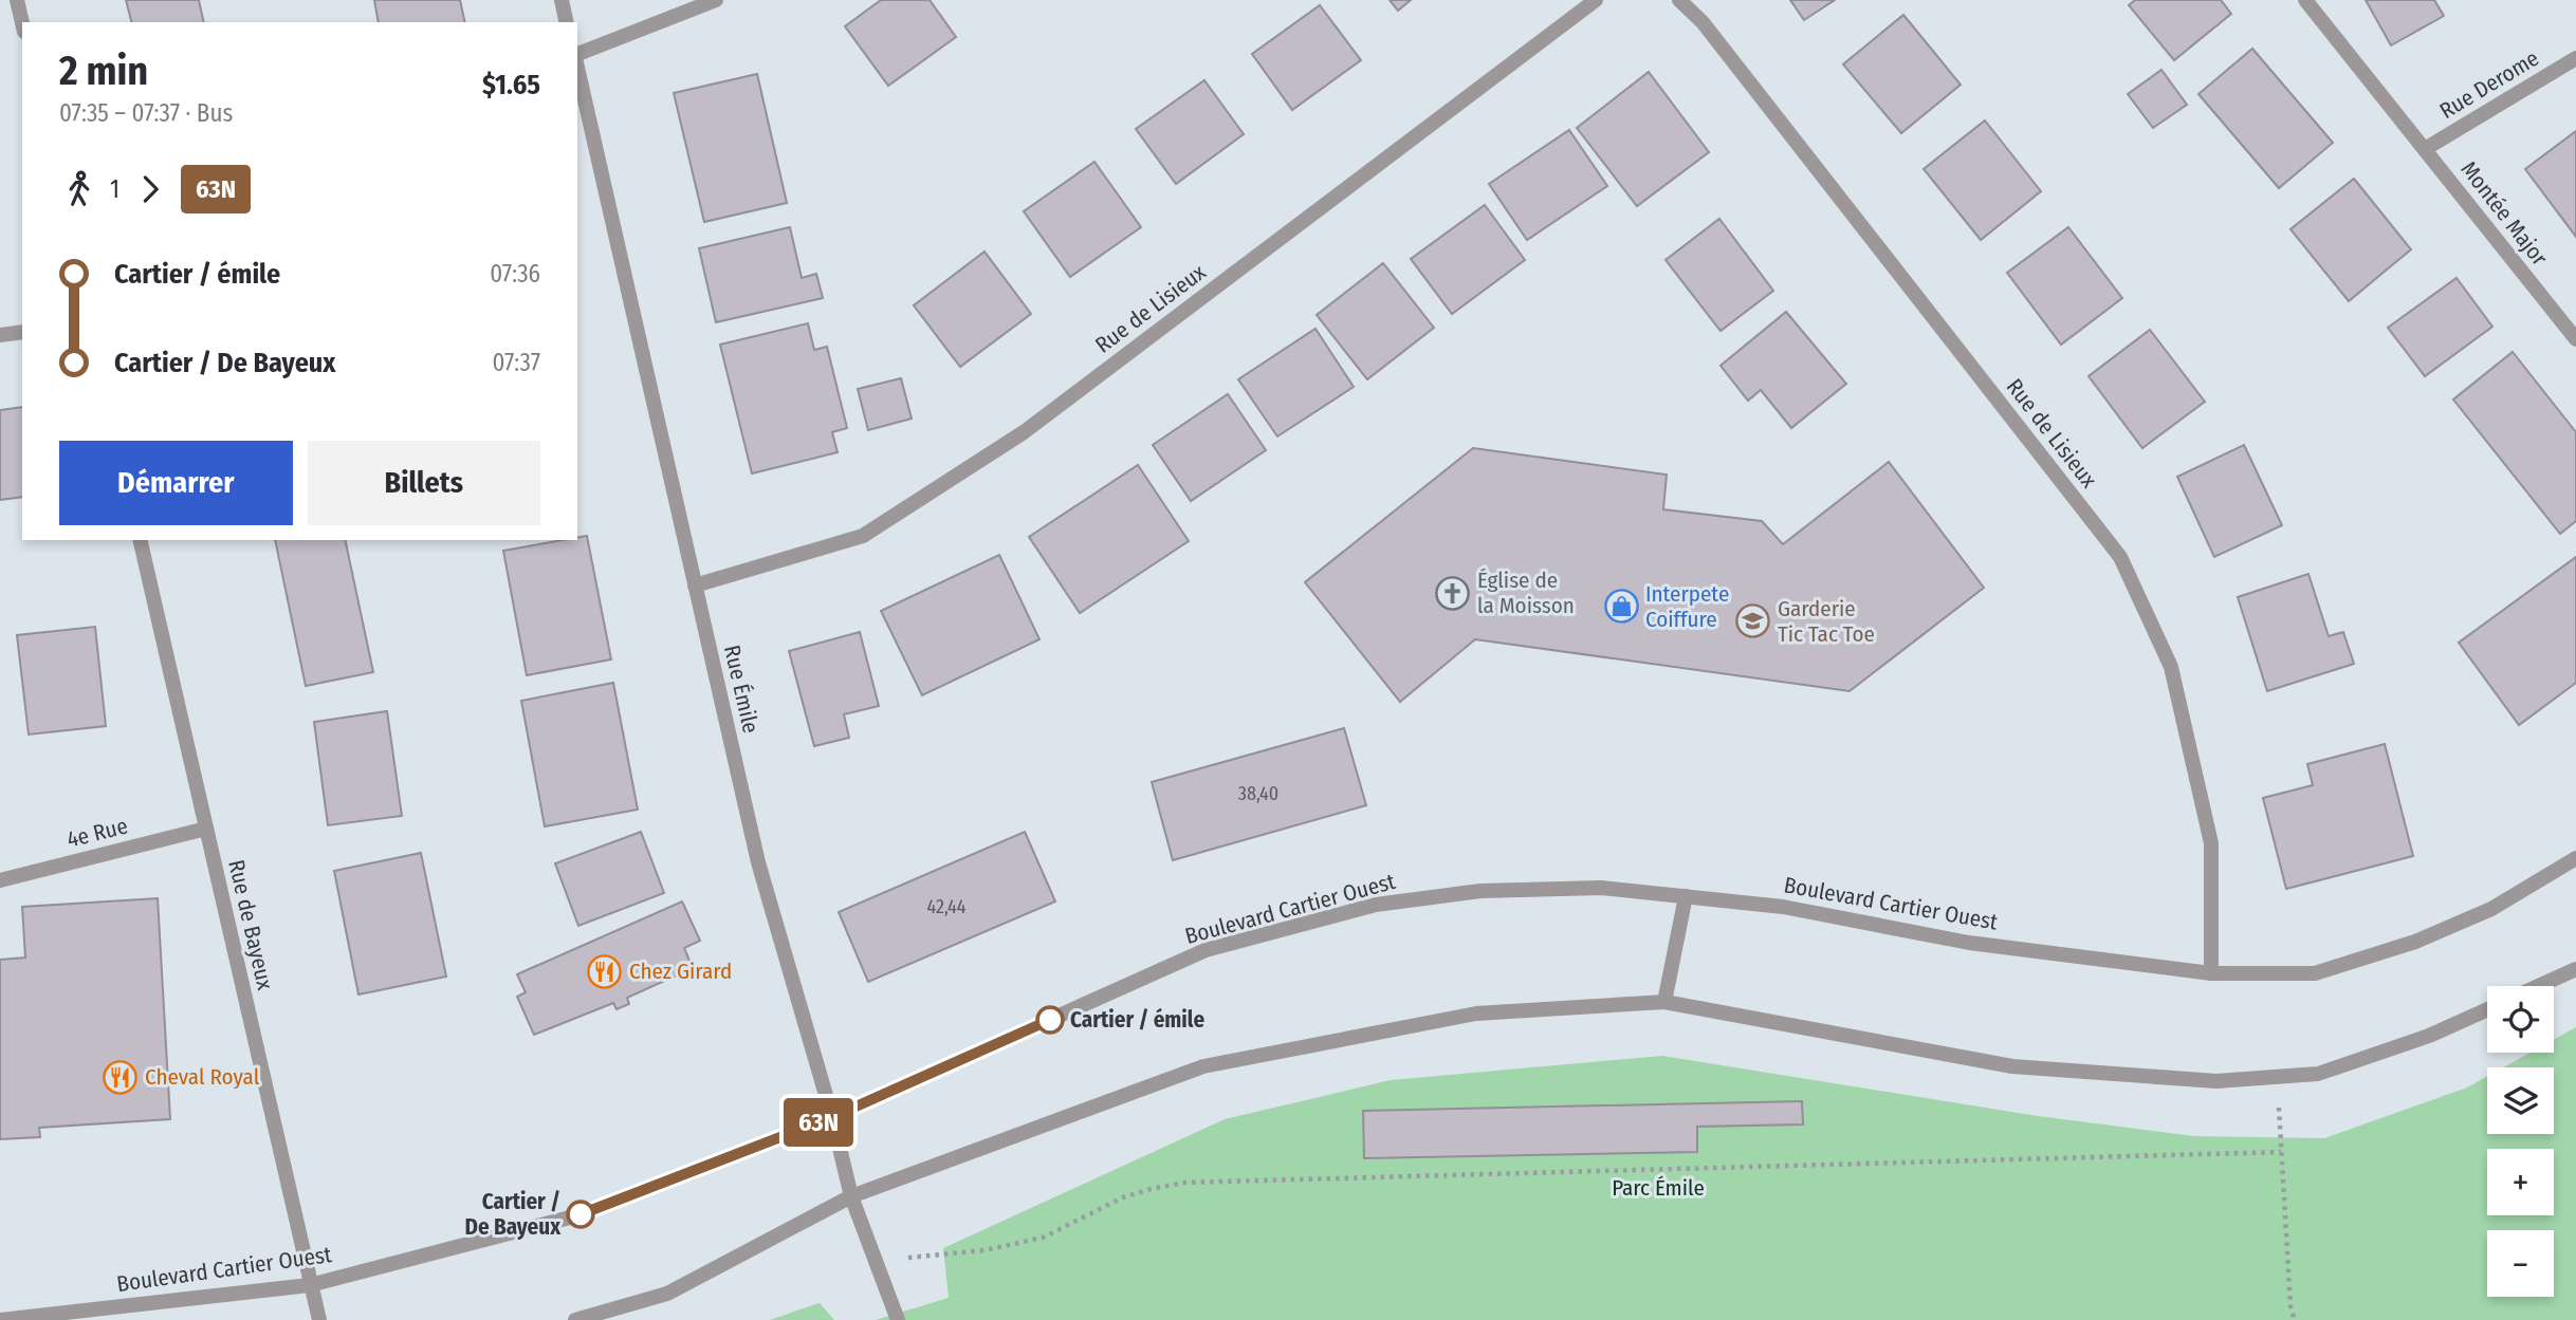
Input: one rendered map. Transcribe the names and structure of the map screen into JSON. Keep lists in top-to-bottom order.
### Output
{
  "streets": {
    "street": [
      "Rue Derome",
      "Montée Major",
      "Rue de Lisieux",
      "Rue Émile",
      "4e Rue",
      "Boulevard Cartier Ouest",
      "Rue de Bayeux"
    ]
  },
  "crossings": [
    ["Rue Derome", "Montée Major"],
    ["Rue de Lisieux", "Rue Émile"],
    ["Rue de Lisieux", "Boulevard Cartier Ouest"],
    ["Rue Émile", "Boulevard Cartier Ouest"],
    ["4e Rue", "Rue de Bayeux"],
    ["Boulevard Cartier Ouest", "Rue de Bayeux"]
  ],
  "parks": ["Parc Émile"],
  "places": {
    "church": ["Église de la Moisson"],
    "shop": ["Interpete Coiffure"],
    "school or university": ["Garderie Tic Tac Toe"],
    "restaurant": ["Chez Girard", "Cheval Royal"],
    "other": ["Cartier / émile", "Cartier / De Bayeux"]
  },
  "lines": ["bus line 63N"],
  "house_numbers": ["38,40", "42,44"],
  "page": {
    "on_map": "63N",
    "heading": ["2 min", "07:35 – 07:37 · Bus", "$1.65"],
    "legs": ["1", "63N"],
    "list": [
      {
        "name": "Cartier / émile",
        "value": "07:36"
      },
      {
        "name": "Cartier / De Bayeux",
        "value": "07:37"
      }
    ],
    "buttons": ["Démarrer", "Billets"],
    "map_buttons": ["+", "−"]
  }
}
